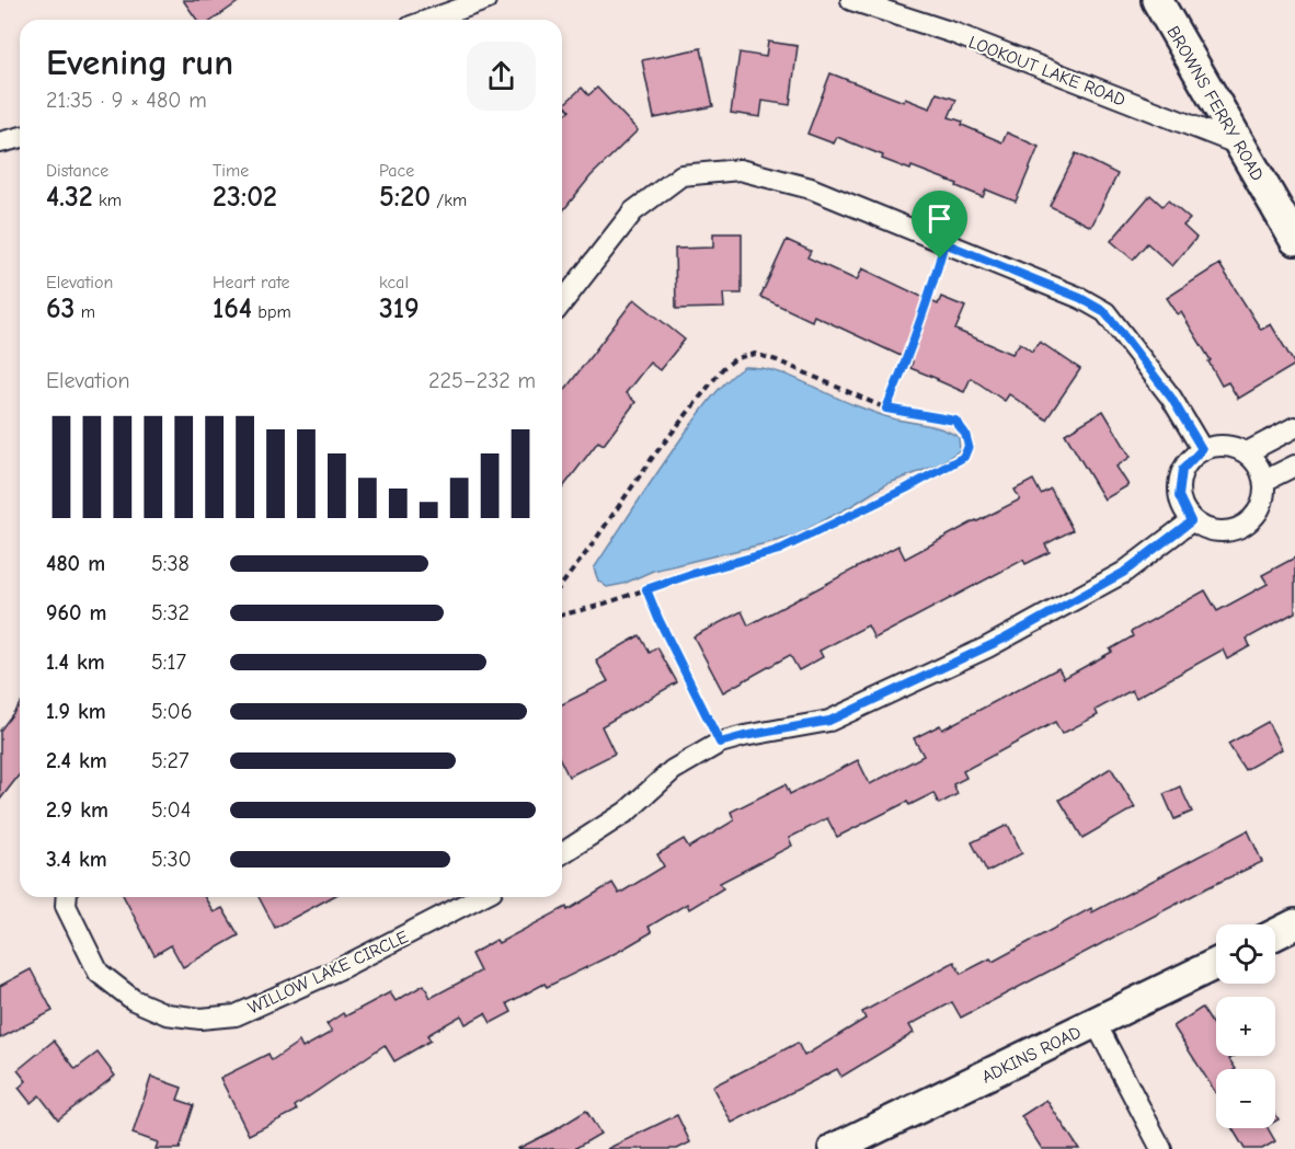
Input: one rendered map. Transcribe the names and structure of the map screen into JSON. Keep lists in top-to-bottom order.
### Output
{
  "streets": {
    "street": [
      "LOOKOUT LAKE ROAD",
      "BROWNS FERRY ROAD",
      "WILLOW LAKE CIRCLE",
      "ADKINS ROAD"
    ]
  },
  "crossings": [
    ["LOOKOUT LAKE ROAD", "BROWNS FERRY ROAD"]
  ],
  "page": {
    "heading": ["Evening run", "21:35 · 9 × 480 m"],
    "stats": [
      ["Distance", "4.32 km"],
      ["Time", "23:02"],
      ["Pace", "5:20 /km"],
      ["Elevation", "63 m"],
      ["Heart rate", "164 bpm"],
      ["kcal", "319"]
    ],
    "chart": ["Elevation", "225–232 m"],
    "list": [
      {
        "name": "480 m",
        "note": "5:38"
      },
      {
        "name": "960 m",
        "note": "5:32"
      },
      {
        "name": "1.4 km",
        "note": "5:17"
      },
      {
        "name": "1.9 km",
        "note": "5:06"
      },
      {
        "name": "2.4 km",
        "note": "5:27"
      },
      {
        "name": "2.9 km",
        "note": "5:04"
      },
      {
        "name": "3.4 km",
        "note": "5:30"
      }
    ],
    "map_buttons": ["+", "−"]
  }
}
